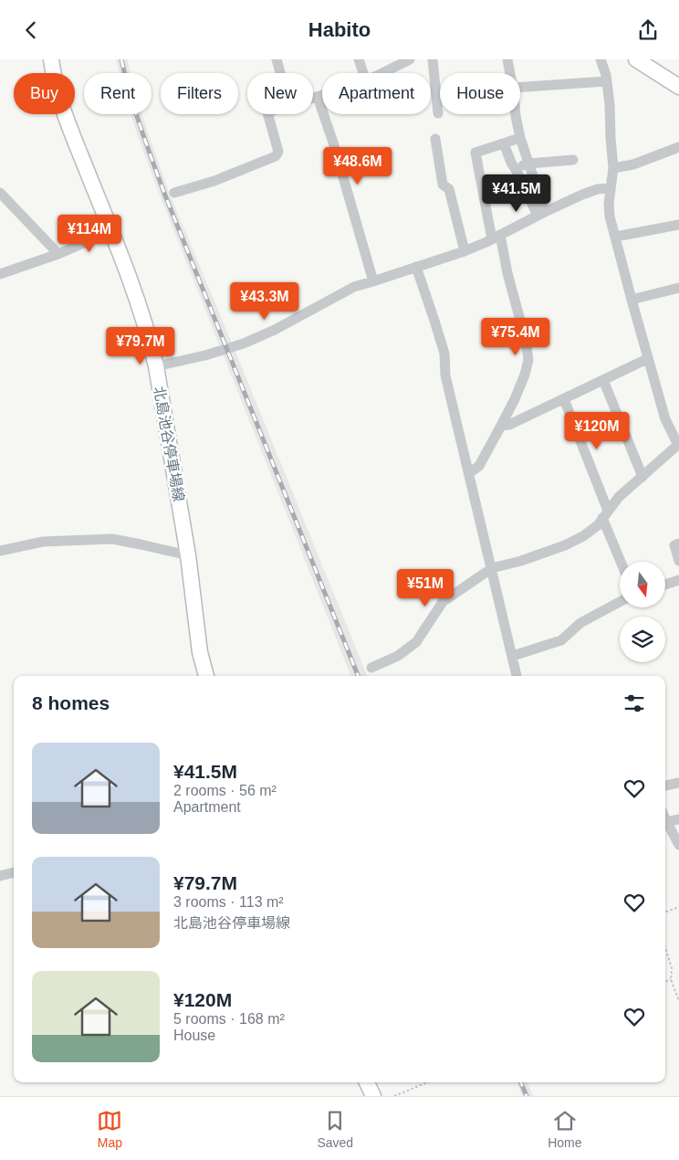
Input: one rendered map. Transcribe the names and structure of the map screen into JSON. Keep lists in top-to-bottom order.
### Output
{
  "streets": {
    "main road": ["北島池谷停車場線"]
  },
  "north": "bottom",
  "page": {
    "header": "Habito",
    "chip": [
      "Buy",
      "Rent",
      "Filters",
      "New",
      "Apartment",
      "House"
    ],
    "price": [
      "¥48.6M",
      "¥41.5M",
      "¥114M",
      "¥43.3M",
      "¥75.4M",
      "¥79.7M",
      "¥120M",
      "¥51M"
    ],
    "heading": "8 homes",
    "list": [
      {
        "name": "¥41.5M",
        "note": "2 rooms · 56 m² · Apartment"
      },
      {
        "name": "¥79.7M",
        "note": "3 rooms · 113 m² · 北島池谷停車場線"
      },
      {
        "name": "¥120M",
        "note": "5 rooms · 168 m² · House"
      }
    ],
    "tabs": ["Map", "Saved", "Home"]
  }
}
